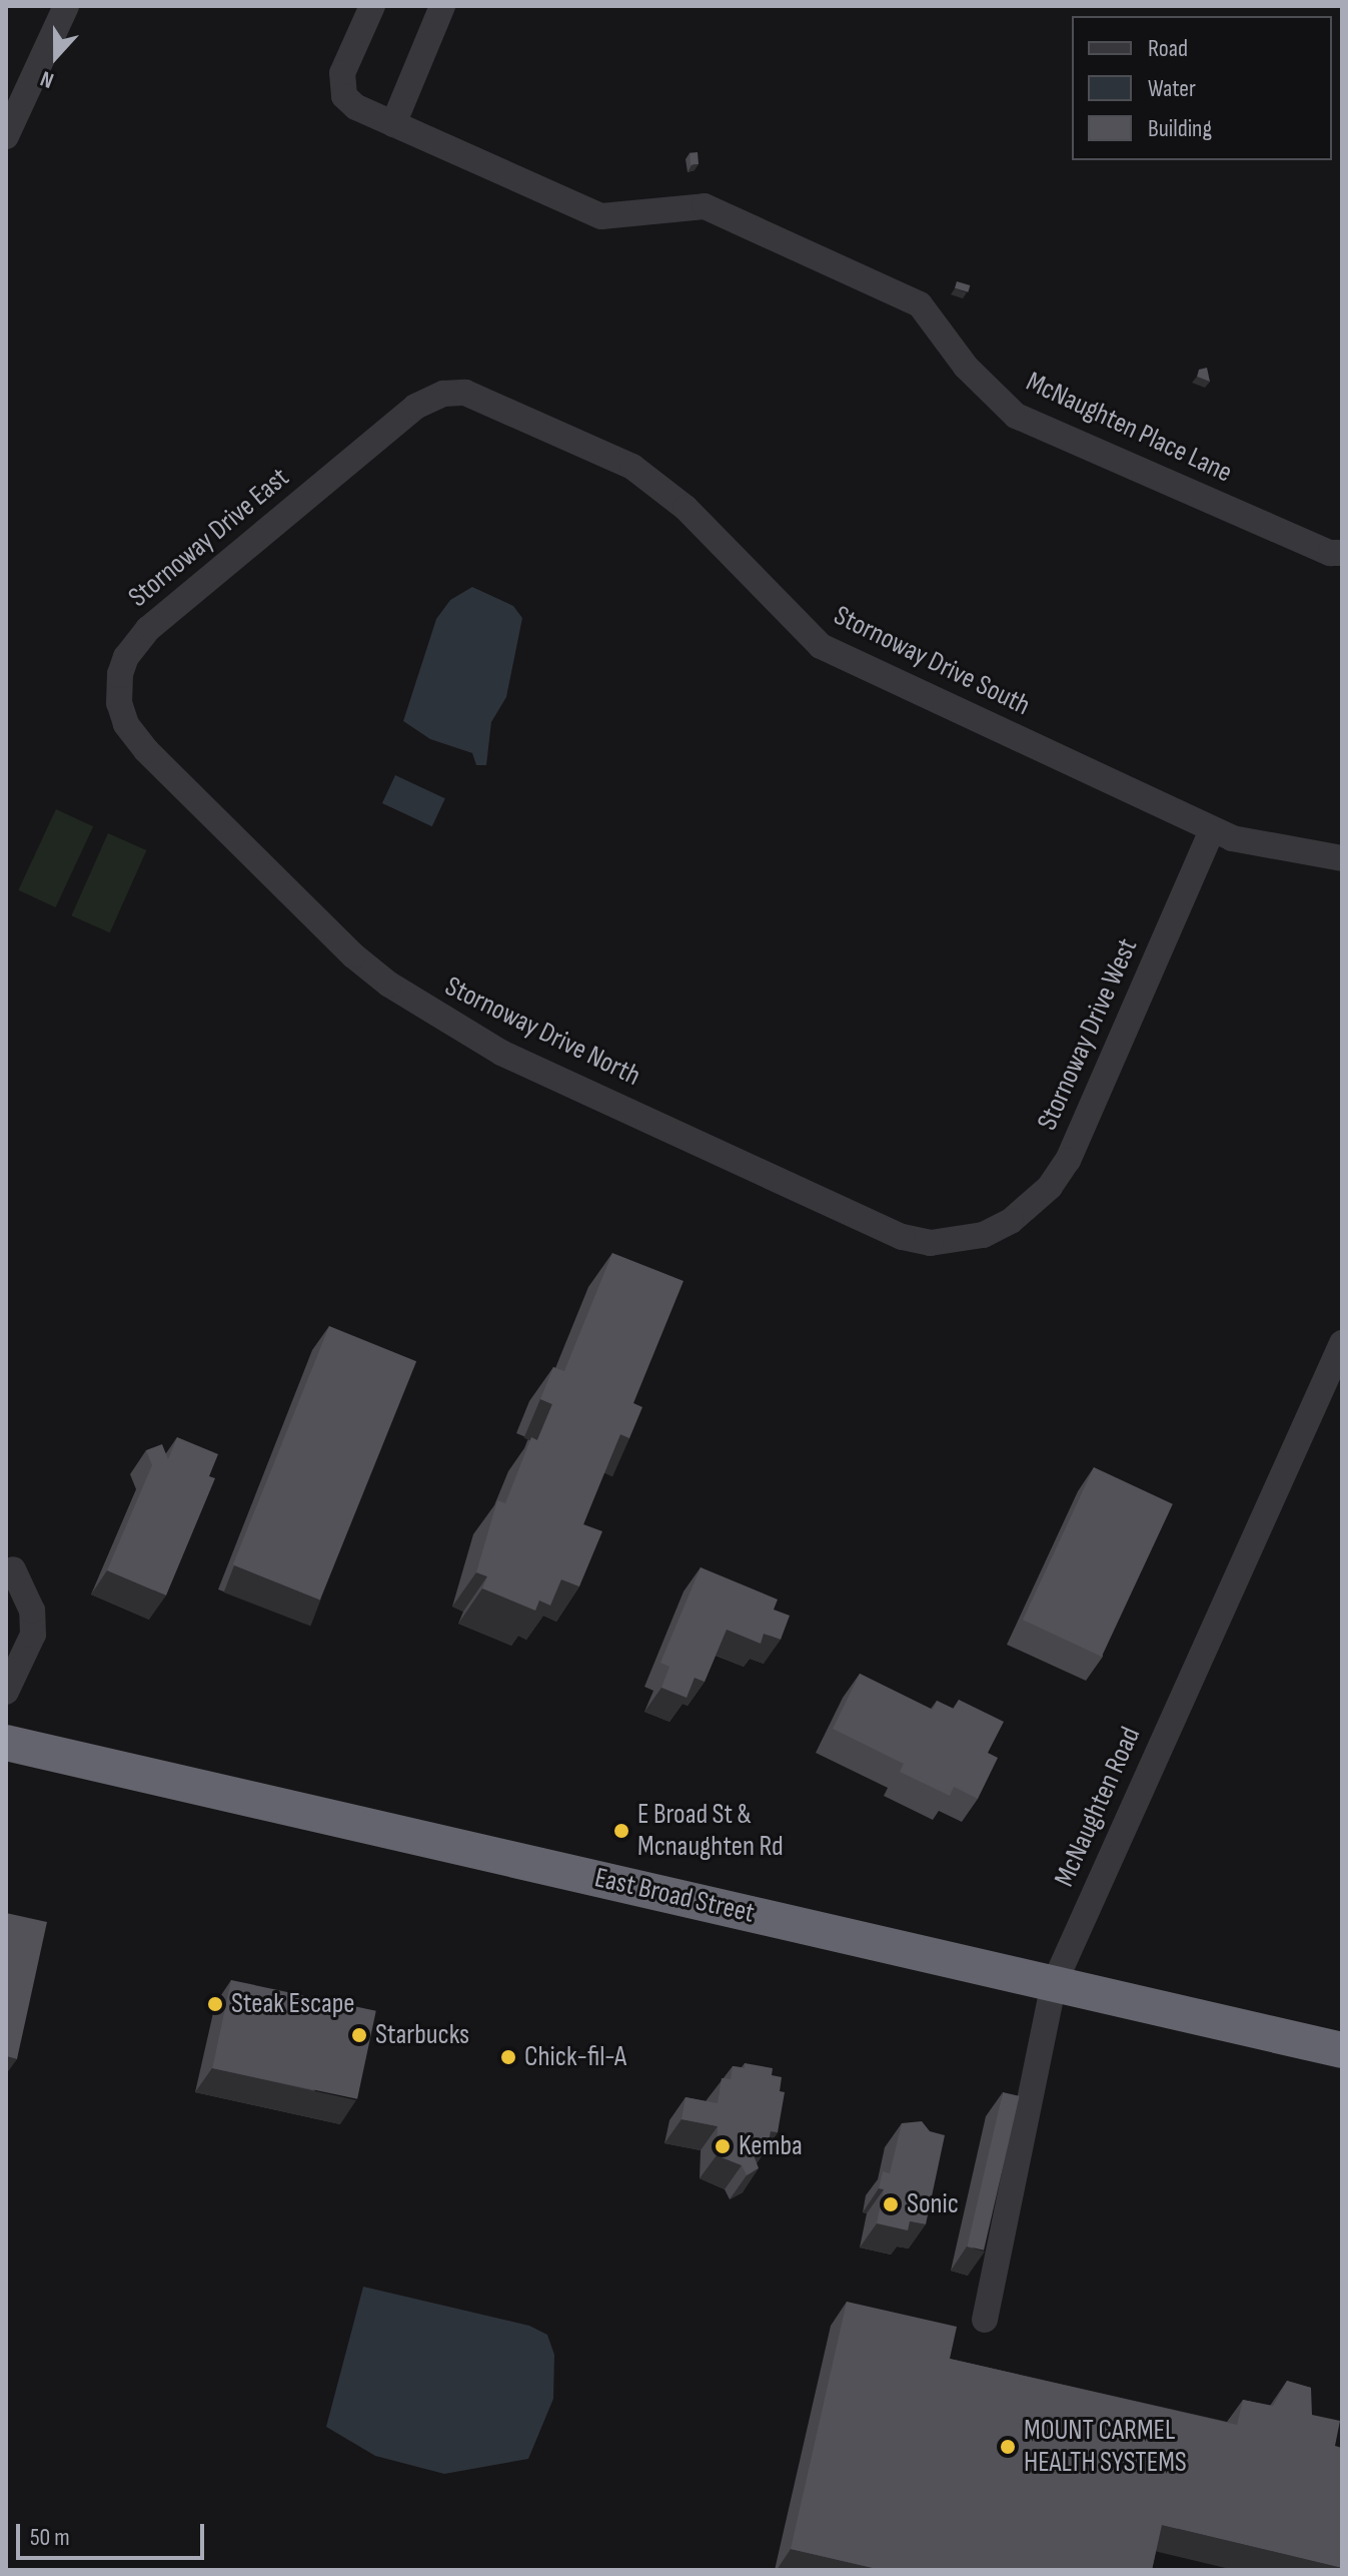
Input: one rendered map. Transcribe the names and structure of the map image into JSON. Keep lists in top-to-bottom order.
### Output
{
  "streets": {
    "highway": ["East Broad Street"],
    "street": [
      "McNaughten Place Lane",
      "Stornoway Drive East",
      "Stornoway Drive South",
      "Stornoway Drive North",
      "Stornoway Drive West",
      "McNaughten Road"
    ]
  },
  "crossings": [
    ["Stornoway Drive East", "Stornoway Drive South"],
    ["Stornoway Drive East", "Stornoway Drive North"],
    ["Stornoway Drive South", "Stornoway Drive West"],
    ["Stornoway Drive North", "Stornoway Drive West"],
    ["McNaughten Road", "East Broad Street"]
  ],
  "places": [
    "E Broad St & Mcnaughten Rd",
    "Steak Escape",
    "Starbucks",
    "Chick-fil-A",
    "Kemba",
    "Sonic",
    "MOUNT CARMEL HEALTH SYSTEMS"
  ],
  "legend": ["Road", "Water", "Building"],
  "scale_bar": "50 m",
  "north": "bottom"
}
